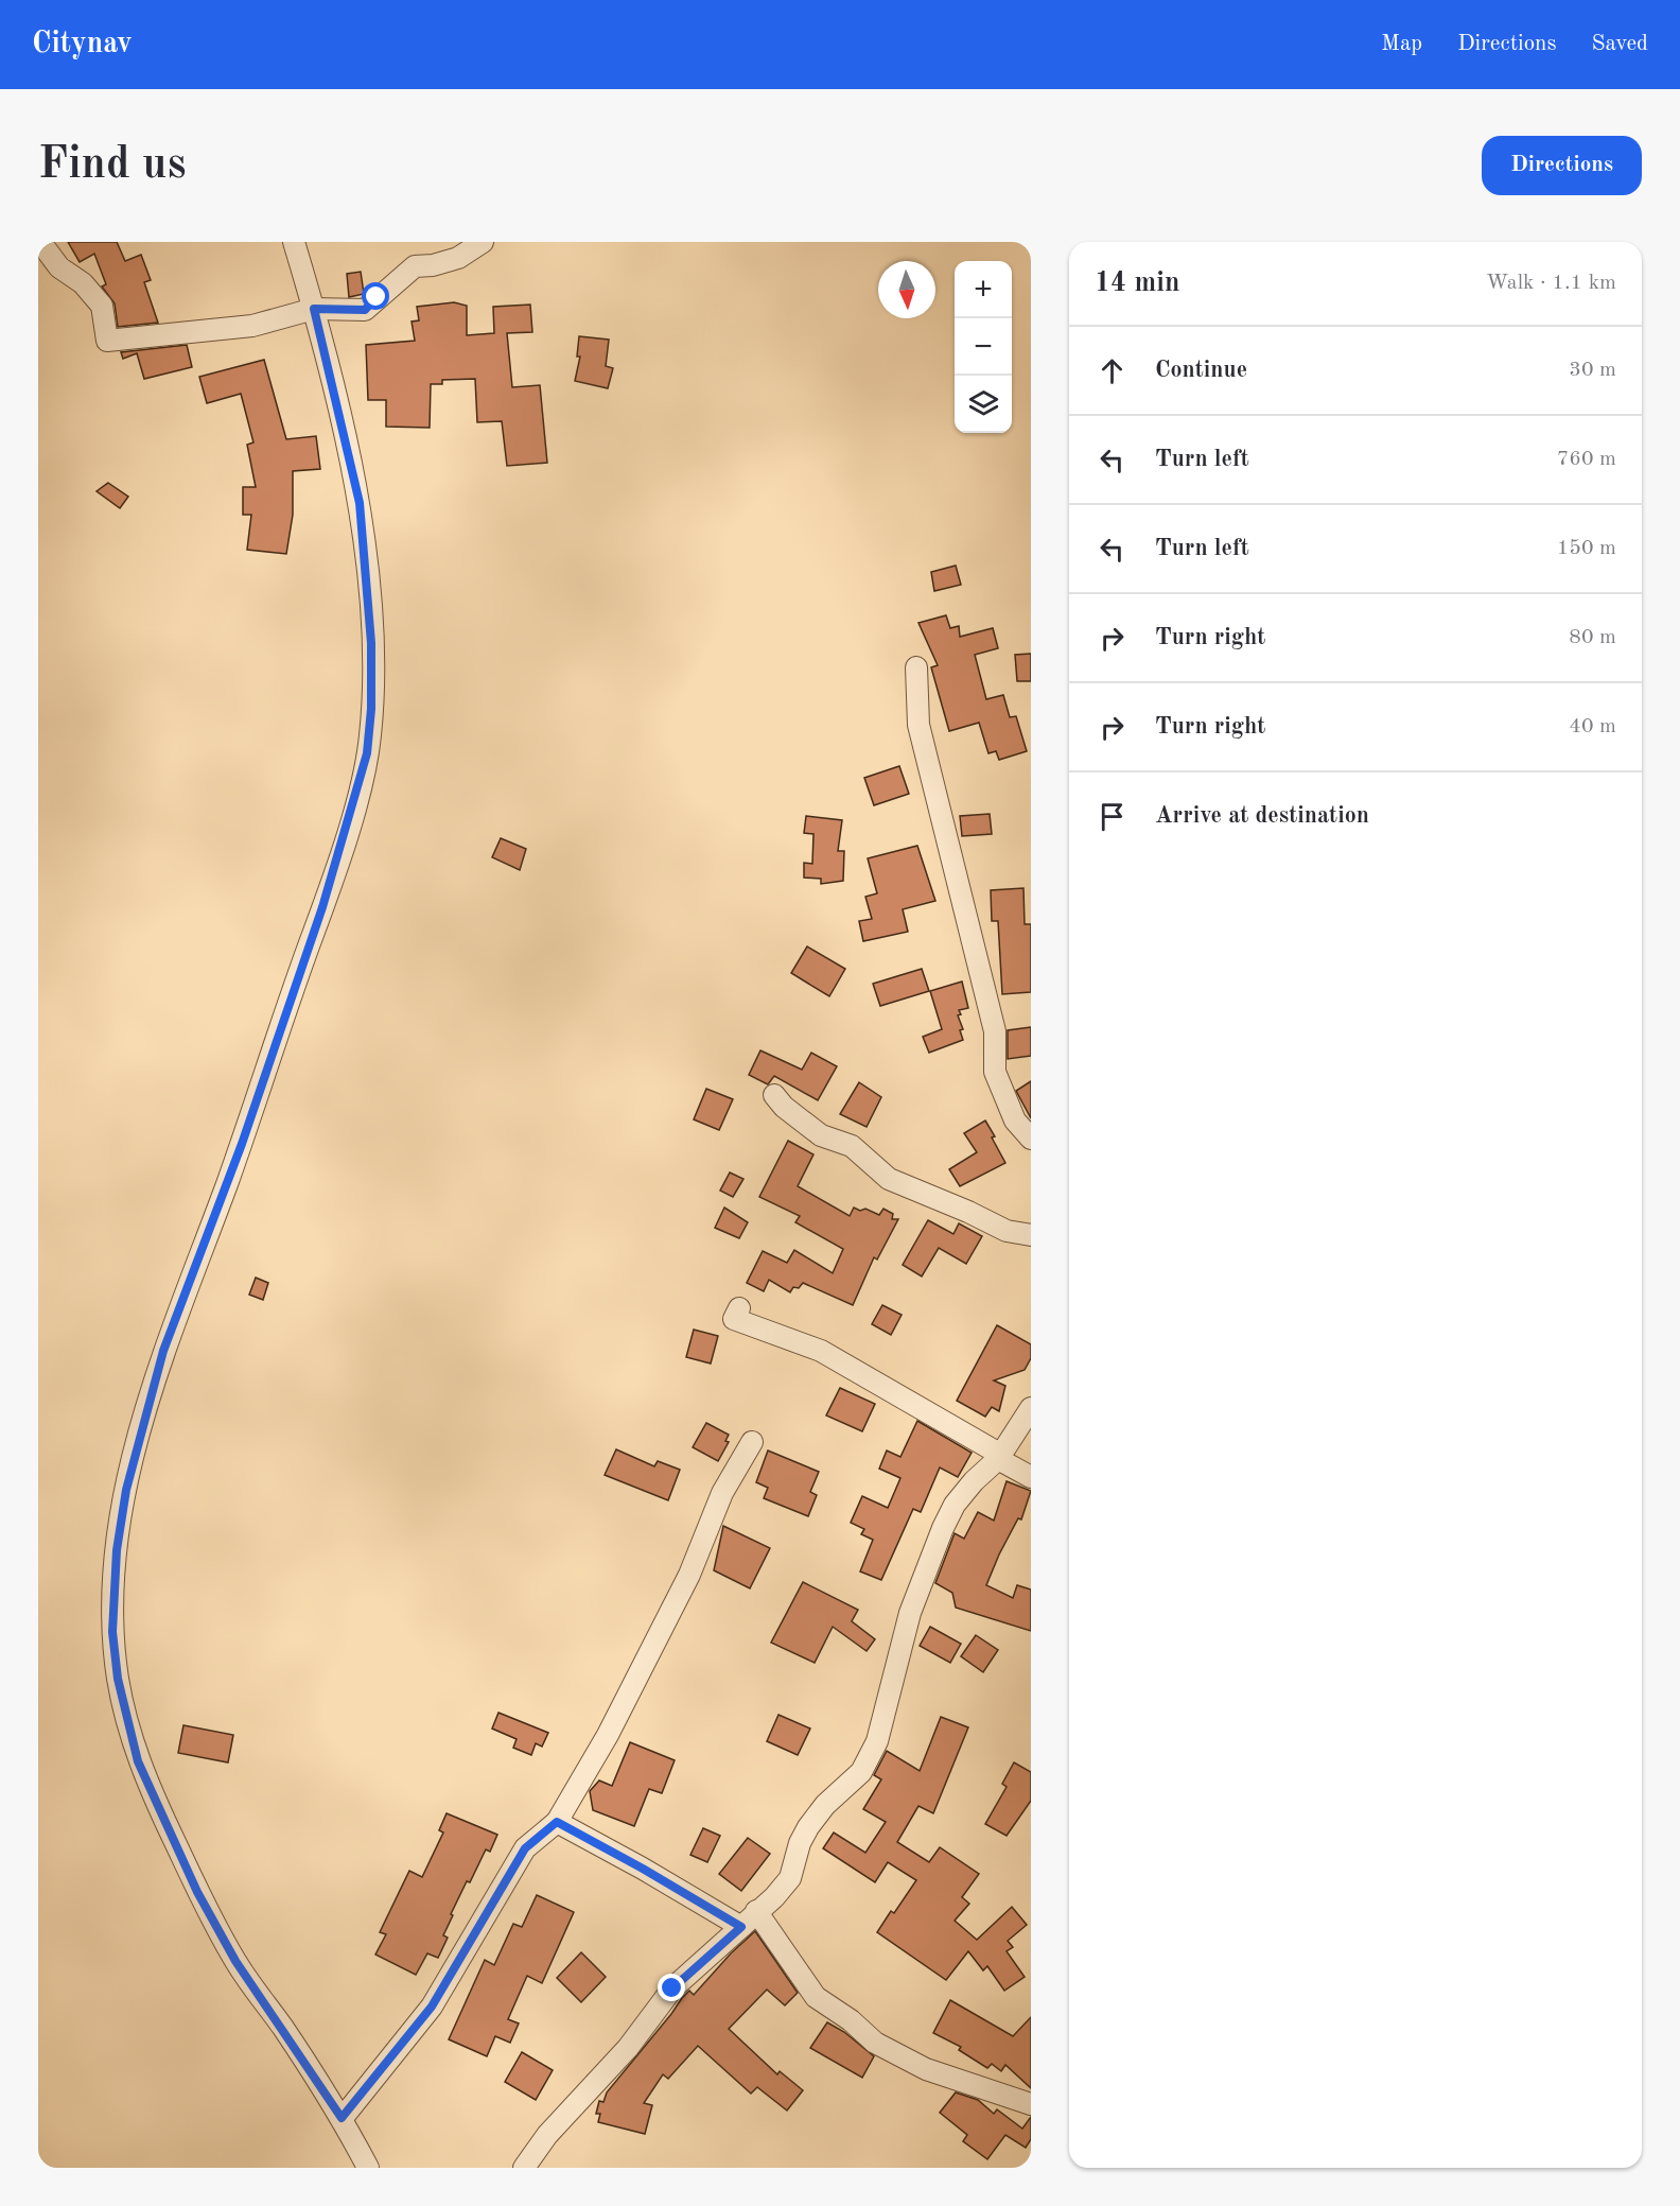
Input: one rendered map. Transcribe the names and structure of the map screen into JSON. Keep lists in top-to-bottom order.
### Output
{
  "north": "bottom",
  "page": {
    "header": "Citynav",
    "nav": ["Map", "Directions", "Saved"],
    "buttons": "Directions",
    "title": "Find us",
    "heading": ["14 min", "Walk · 1.1 km"],
    "map_buttons": ["+", "−"],
    "list": [
      ["Continue", "30 m"],
      ["Turn left", "760 m"],
      ["Turn left", "150 m"],
      ["Turn right", "80 m"],
      ["Turn right", "40 m"],
      "Arrive at destination"
    ]
  }
}
